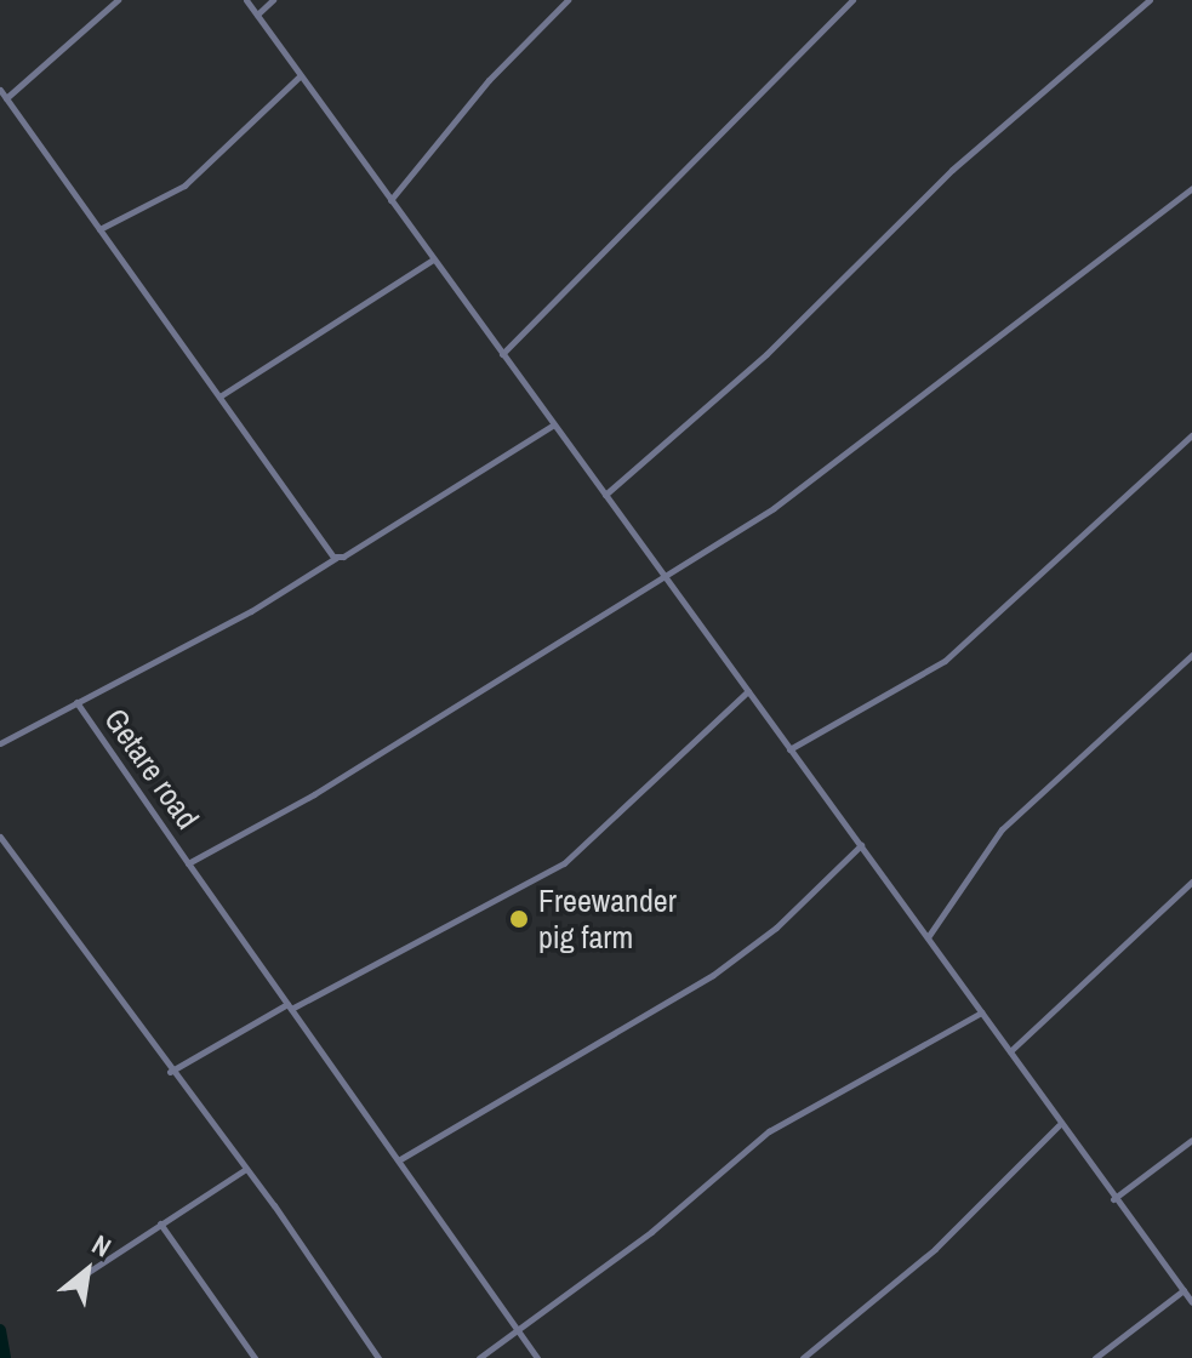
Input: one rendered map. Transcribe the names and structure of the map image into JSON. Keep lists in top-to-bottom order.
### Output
{
  "streets": {
    "street": ["Getare road"]
  },
  "places": ["Freewander pig farm"],
  "north": "top right"
}
